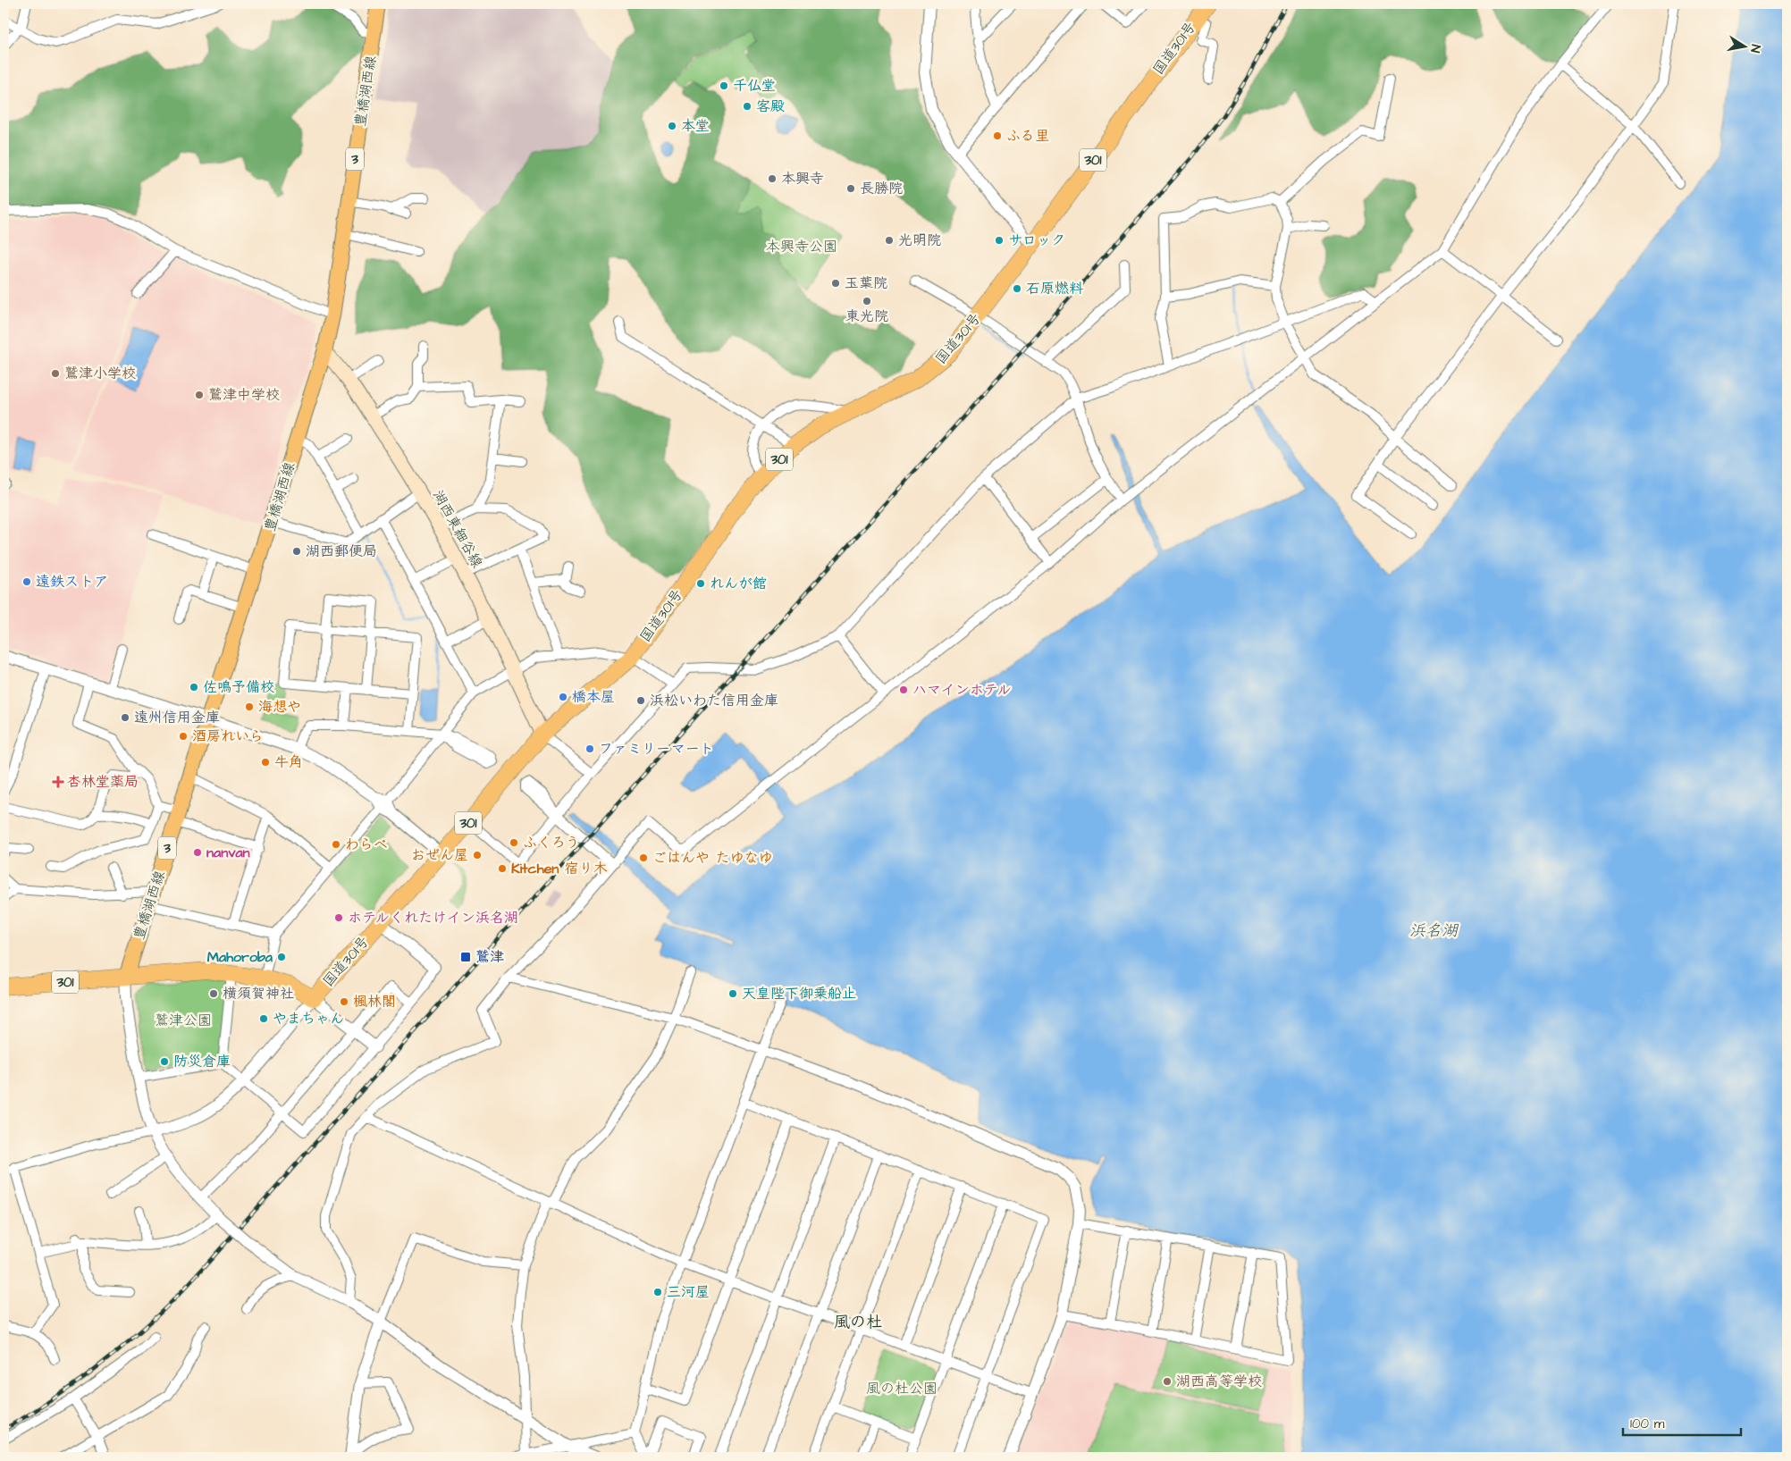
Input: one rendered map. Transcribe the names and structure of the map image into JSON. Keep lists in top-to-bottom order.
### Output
{
  "streets": {
    "highway": ["国道301号", "301"],
    "main road": ["豊橋湖西線", "3", "湖西東細谷線"]
  },
  "crossings": [
    ["国道301号", "豊橋湖西線"],
    ["国道301号", "湖西東細谷線"],
    ["豊橋湖西線", "湖西東細谷線"]
  ],
  "districts": ["風の杜"],
  "water": ["浜名湖"],
  "parks": ["本興寺公園", "鷲津公園", "風の杜公園"],
  "places": {
    "other": [
      "千仏堂",
      "客殿",
      "本堂",
      "ふる里",
      "本興寺",
      "長勝院",
      "光明院",
      "サロック",
      "玉葉院",
      "石原燃料",
      "東光院",
      "鷲津小学校",
      "鷲津中学校",
      "湖西郵便局",
      "遠鉄ストア",
      "れんが館",
      "佐鳴予備校",
      "ハマインホテル",
      "橋本屋",
      "浜松いわた信用金庫",
      "海想や",
      "遠州信用金庫",
      "酒房れいら",
      "ファミリーマート",
      "牛角",
      "ふくろう",
      "わらべ",
      "nanvan",
      "おぜん屋",
      "ごはんや たゆなゆ",
      "Kitchen 宿り木",
      "ホテルくれたけイン浜名湖",
      "Mahoroba",
      "横須賀神社",
      "天皇陛下御乗船止",
      "楓林閣",
      "やまちゃん",
      "防災倉庫",
      "三河屋",
      "湖西高等学校"
    ],
    "health": ["杏林堂薬局"],
    "transit": ["鷲津"]
  },
  "scale_bar": "100 m",
  "north": "right"
}
